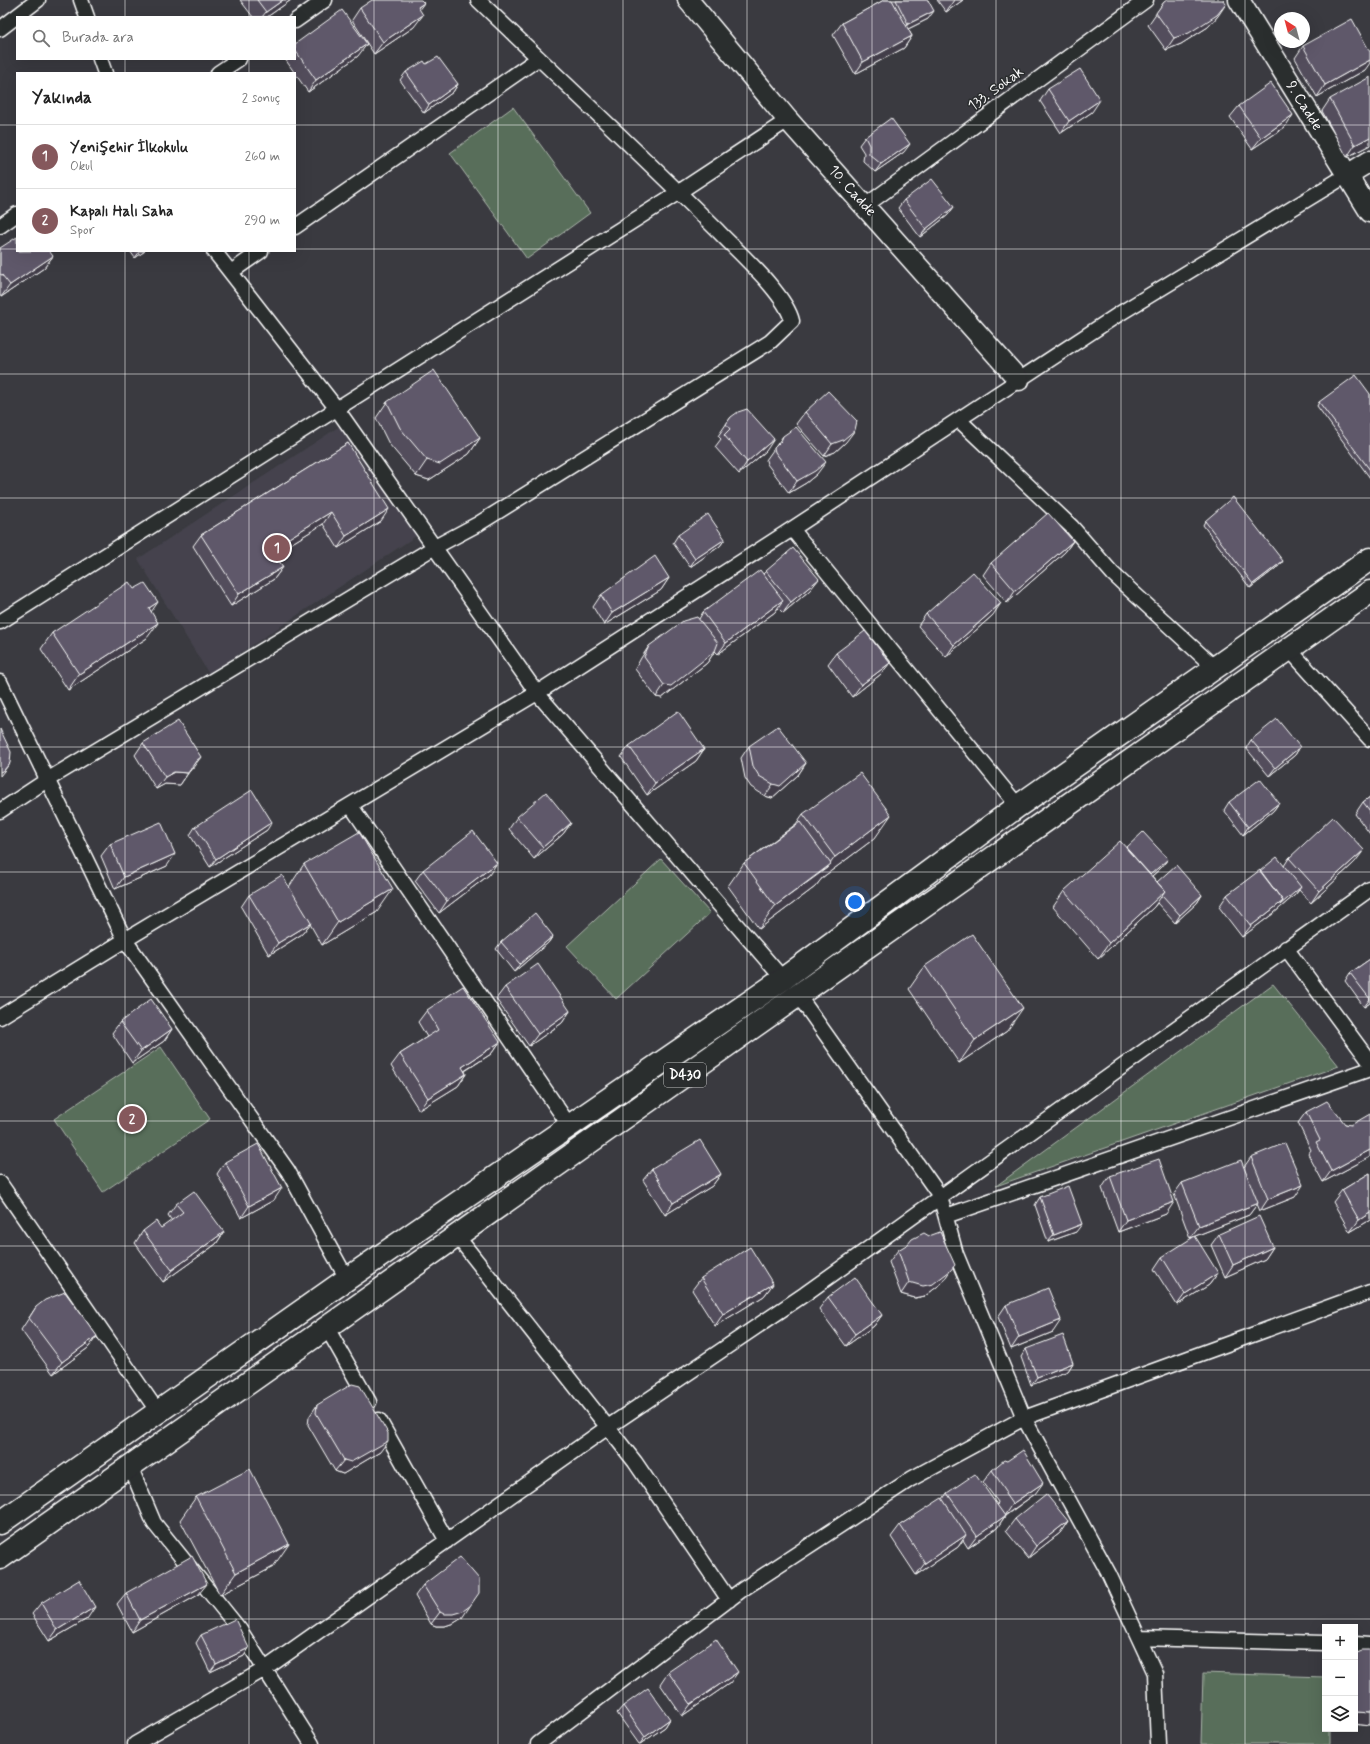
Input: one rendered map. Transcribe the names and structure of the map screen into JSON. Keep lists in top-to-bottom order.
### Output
{
  "streets": {
    "highway": ["D430"],
    "street": ["133. Sokak", "9. Cadde", "10. Cadde"]
  },
  "crossings": [
    ["133. Sokak", "10. Cadde"]
  ],
  "north": "top left",
  "page": {
    "search": "Burada ara",
    "heading": ["Yakında", "2 sonuç"],
    "list": [
      {
        "mark": "1",
        "name": "Yenişehir İlkokulu",
        "note": "Okul",
        "value": "260 m"
      },
      {
        "mark": "2",
        "name": "Kapalı Halı Saha",
        "note": "Spor",
        "value": "290 m"
      }
    ],
    "pins": ["1", "2"],
    "map_buttons": ["+", "−"]
  }
}
